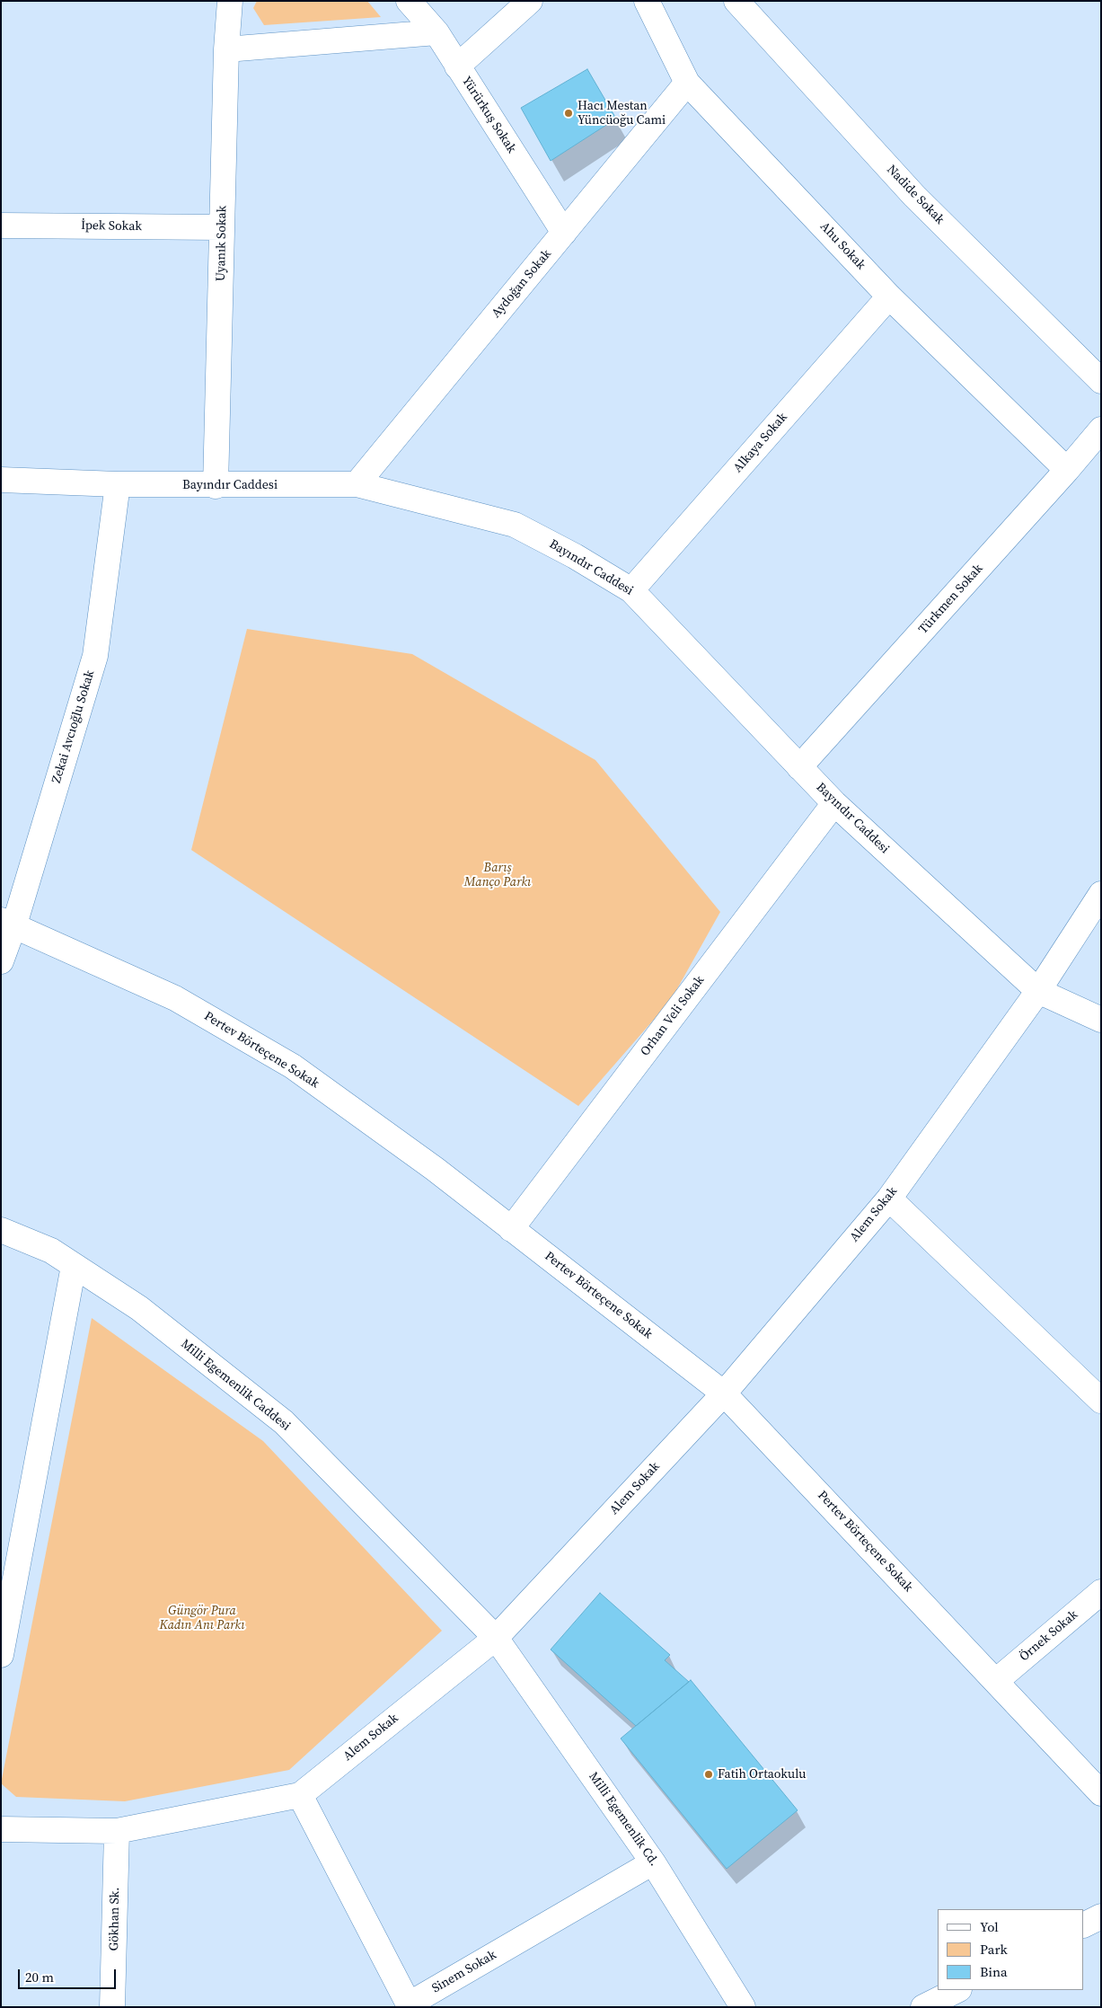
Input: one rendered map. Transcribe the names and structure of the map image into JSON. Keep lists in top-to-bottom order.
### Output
{
  "streets": {
    "street": [
      "Yürürkuş Sokak",
      "Nadide Sokak",
      "İpek Sokak",
      "Uyanık Sokak",
      "Ahu Sokak",
      "Aydoğan Sokak",
      "Alkaya Sokak",
      "Bayındır Caddesi",
      "Türkmen Sokak",
      "Zekai Avcıoğlu Sokak",
      "Orhan Veli Sokak",
      "Pertev Börteçene Sokak",
      "Alem Sokak",
      "Milli Egemenlik Caddesi",
      "Örnek Sokak",
      "Milli Egemenlik Cd.",
      "Gökhan Sk.",
      "Sinem Sokak"
    ]
  },
  "crossings": [
    ["Yürürkuş Sokak", "Aydoğan Sokak"],
    ["İpek Sokak", "Uyanık Sokak"],
    ["Uyanık Sokak", "Bayındır Caddesi"],
    ["Ahu Sokak", "Aydoğan Sokak"],
    ["Ahu Sokak", "Alkaya Sokak"],
    ["Ahu Sokak", "Türkmen Sokak"],
    ["Aydoğan Sokak", "Bayındır Caddesi"],
    ["Alkaya Sokak", "Bayındır Caddesi"],
    ["Bayındır Caddesi", "Türkmen Sokak"],
    ["Bayındır Caddesi", "Zekai Avcıoğlu Sokak"],
    ["Bayındır Caddesi", "Orhan Veli Sokak"],
    ["Bayındır Caddesi", "Alem Sokak"],
    ["Zekai Avcıoğlu Sokak", "Pertev Börteçene Sokak"],
    ["Orhan Veli Sokak", "Pertev Börteçene Sokak"],
    ["Pertev Börteçene Sokak", "Alem Sokak"],
    ["Pertev Börteçene Sokak", "Örnek Sokak"],
    ["Alem Sokak", "Milli Egemenlik Caddesi"],
    ["Alem Sokak", "Milli Egemenlik Cd."],
    ["Alem Sokak", "Gökhan Sk."],
    ["Alem Sokak", "Sinem Sokak"],
    ["Milli Egemenlik Caddesi", "Milli Egemenlik Cd."],
    ["Milli Egemenlik Cd.", "Sinem Sokak"]
  ],
  "parks": ["Barış Manço Parkı", "Güngör Pura Kadın Anı Parkı"],
  "places": ["Hacı Mestan Yüncüoğu Cami", "Fatih Ortaokulu"],
  "legend": ["Yol", "Park", "Bina"],
  "scale_bar": "20 m"
}
